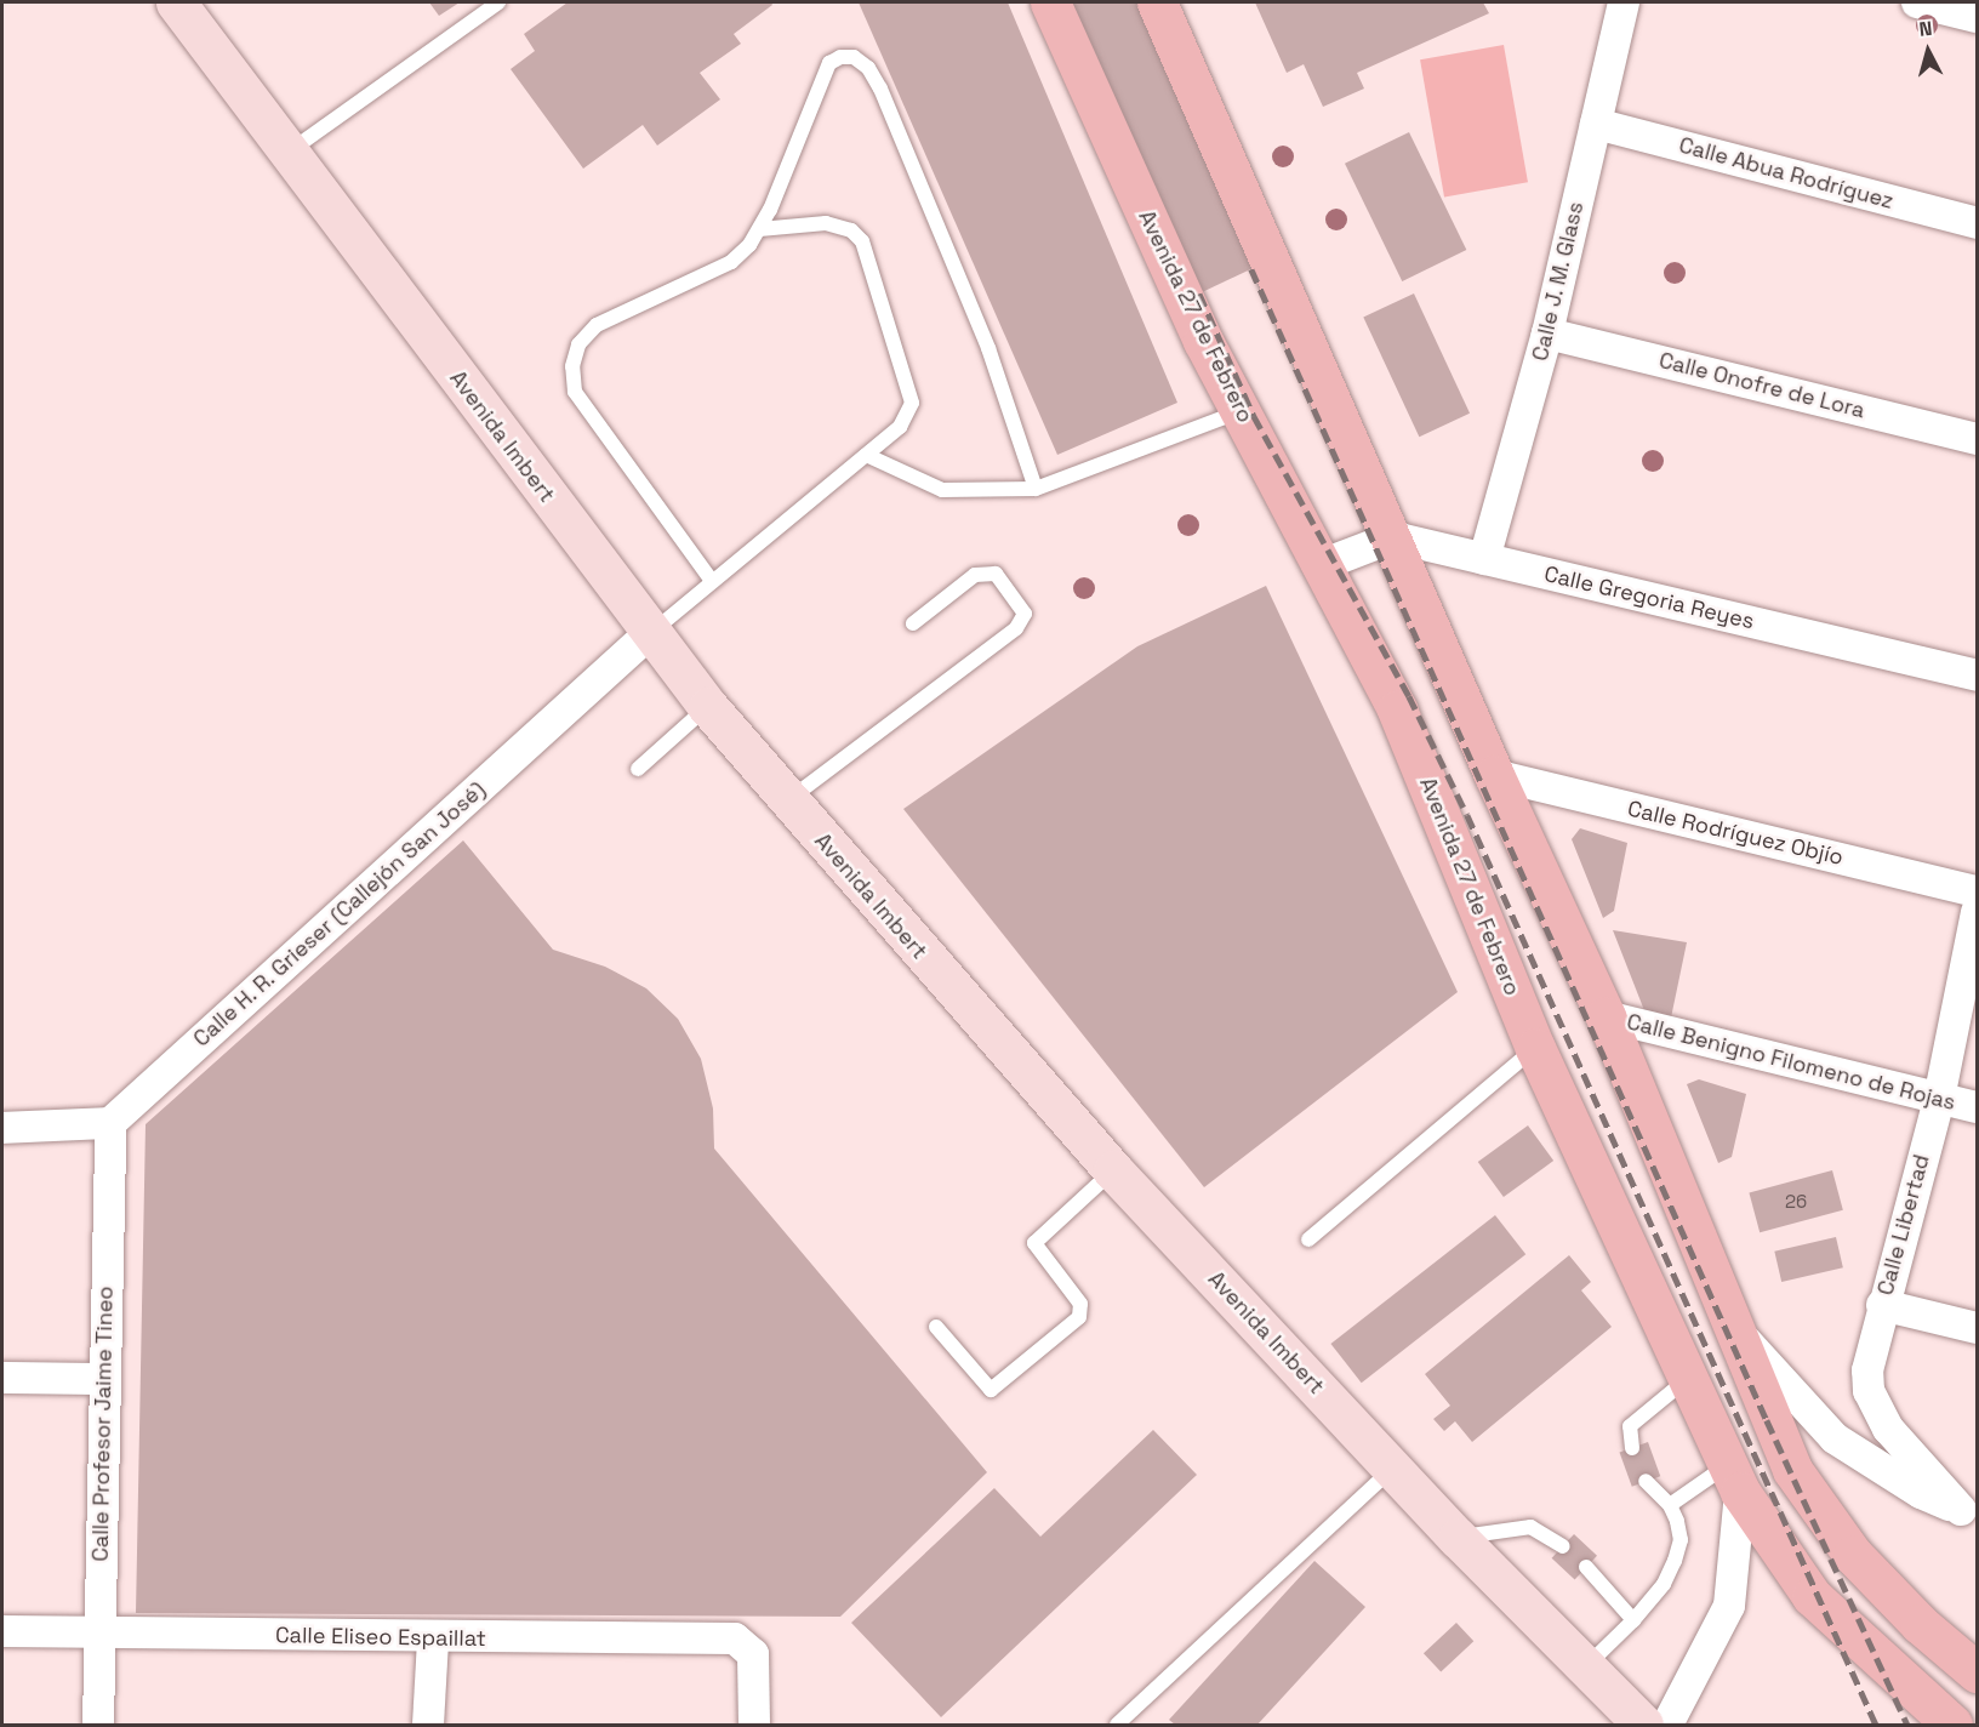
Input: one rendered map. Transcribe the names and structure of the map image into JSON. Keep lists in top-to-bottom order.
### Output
{
  "streets": {
    "main road": ["Avenida 27 de Febrero", "Avenida Imbert"],
    "street": [
      "Calle Abua Rodríguez",
      "Calle J. M. Glass",
      "Calle Onofre de Lora",
      "Calle Gregoria Reyes",
      "Calle Rodríguez Objío",
      "Calle H. R. Grieser (Callejón San José)",
      "Calle Benigno Filomeno de Rojas",
      "Calle Libertad",
      "Calle Profesor Jaime Tineo",
      "Calle Eliseo Espaillat"
    ]
  },
  "crossings": [
    ["Calle Abua Rodríguez", "Calle J. M. Glass"],
    ["Calle J. M. Glass", "Calle Onofre de Lora"],
    ["Calle J. M. Glass", "Calle Gregoria Reyes"],
    ["Avenida Imbert", "Calle H. R. Grieser (Callejón San José)"],
    ["Calle H. R. Grieser (Callejón San José)", "Calle Profesor Jaime Tineo"],
    ["Calle Benigno Filomeno de Rojas", "Calle Libertad"],
    ["Calle Profesor Jaime Tineo", "Calle Eliseo Espaillat"]
  ],
  "house_numbers": ["26"],
  "north": "top"
}
